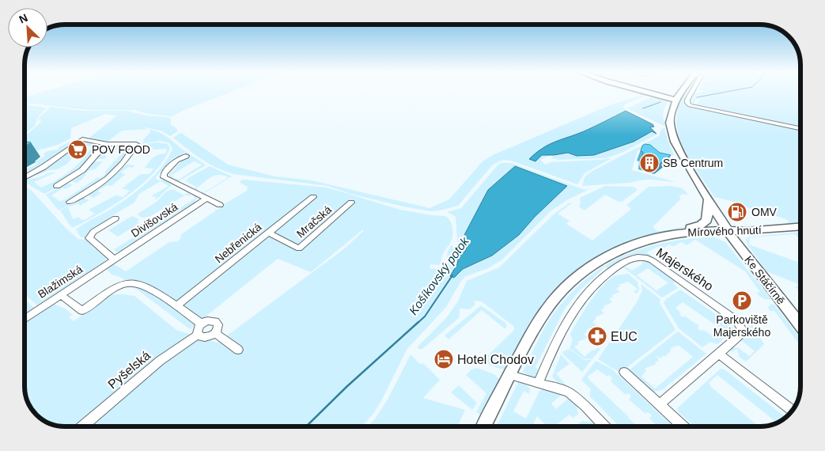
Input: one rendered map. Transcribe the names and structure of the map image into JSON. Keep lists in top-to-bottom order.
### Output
{
  "streets": {
    "main road": ["Mírového hnutí", "Ke Stáčírně"],
    "street": [
      "Divišovská",
      "Mračská",
      "Nebřenická",
      "Majerského",
      "Blažimská",
      "Pyšelská"
    ]
  },
  "crossings": [
    ["Divišovská", "Blažimská"],
    ["Mračská", "Nebřenická"],
    ["Mírového hnutí", "Ke Stáčírně"]
  ],
  "water": ["Košíkovský potok"],
  "places": {
    "supermarket": ["POV FOOD"],
    "building": ["SB Centrum"],
    "fuel station": ["OMV"],
    "parking": ["Parkoviště Majerského"],
    "pharmacy": ["EUC"],
    "hotel": ["Hotel Chodov"]
  },
  "north": "top left"
}
